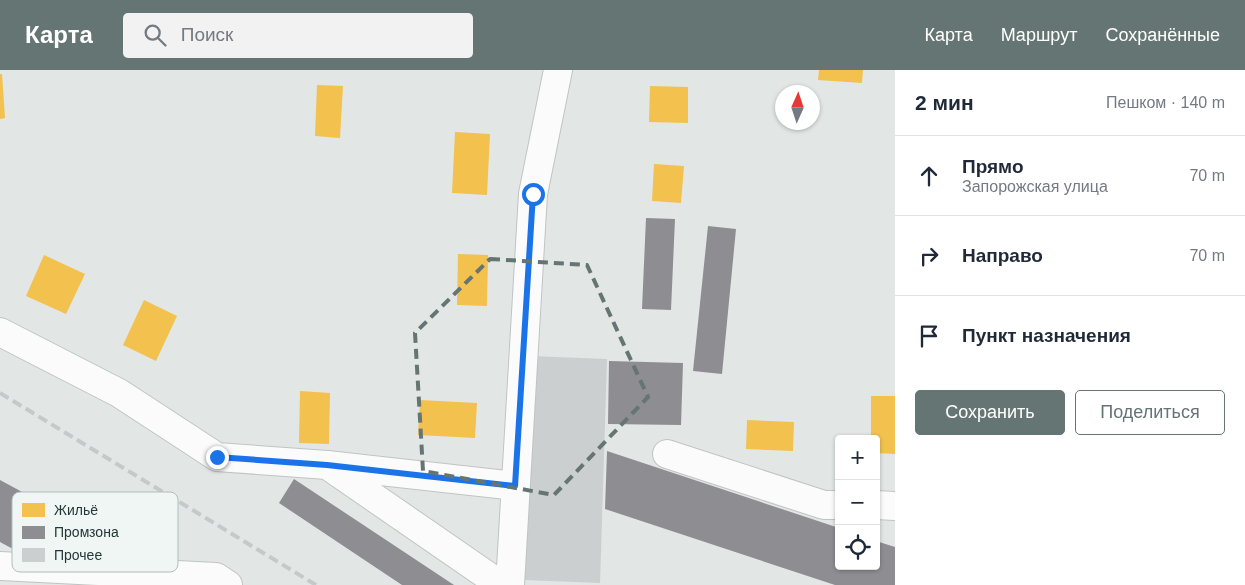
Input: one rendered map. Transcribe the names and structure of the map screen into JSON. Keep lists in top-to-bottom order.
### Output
{
  "legend": ["Жильё", "Промзона", "Прочее"],
  "north": "top",
  "page": {
    "header": "Карта",
    "search": "Поиск",
    "nav": ["Карта", "Маршрут", "Сохранённые"],
    "heading": ["2 мин", "Пешком · 140 m"],
    "list": [
      ["Прямо", "Запорожская улица", "70 m"],
      ["Направо", "70 m"],
      "Пункт назначения"
    ],
    "buttons": ["Сохранить", "Поделиться"],
    "map_buttons": ["+", "−"]
  }
}
